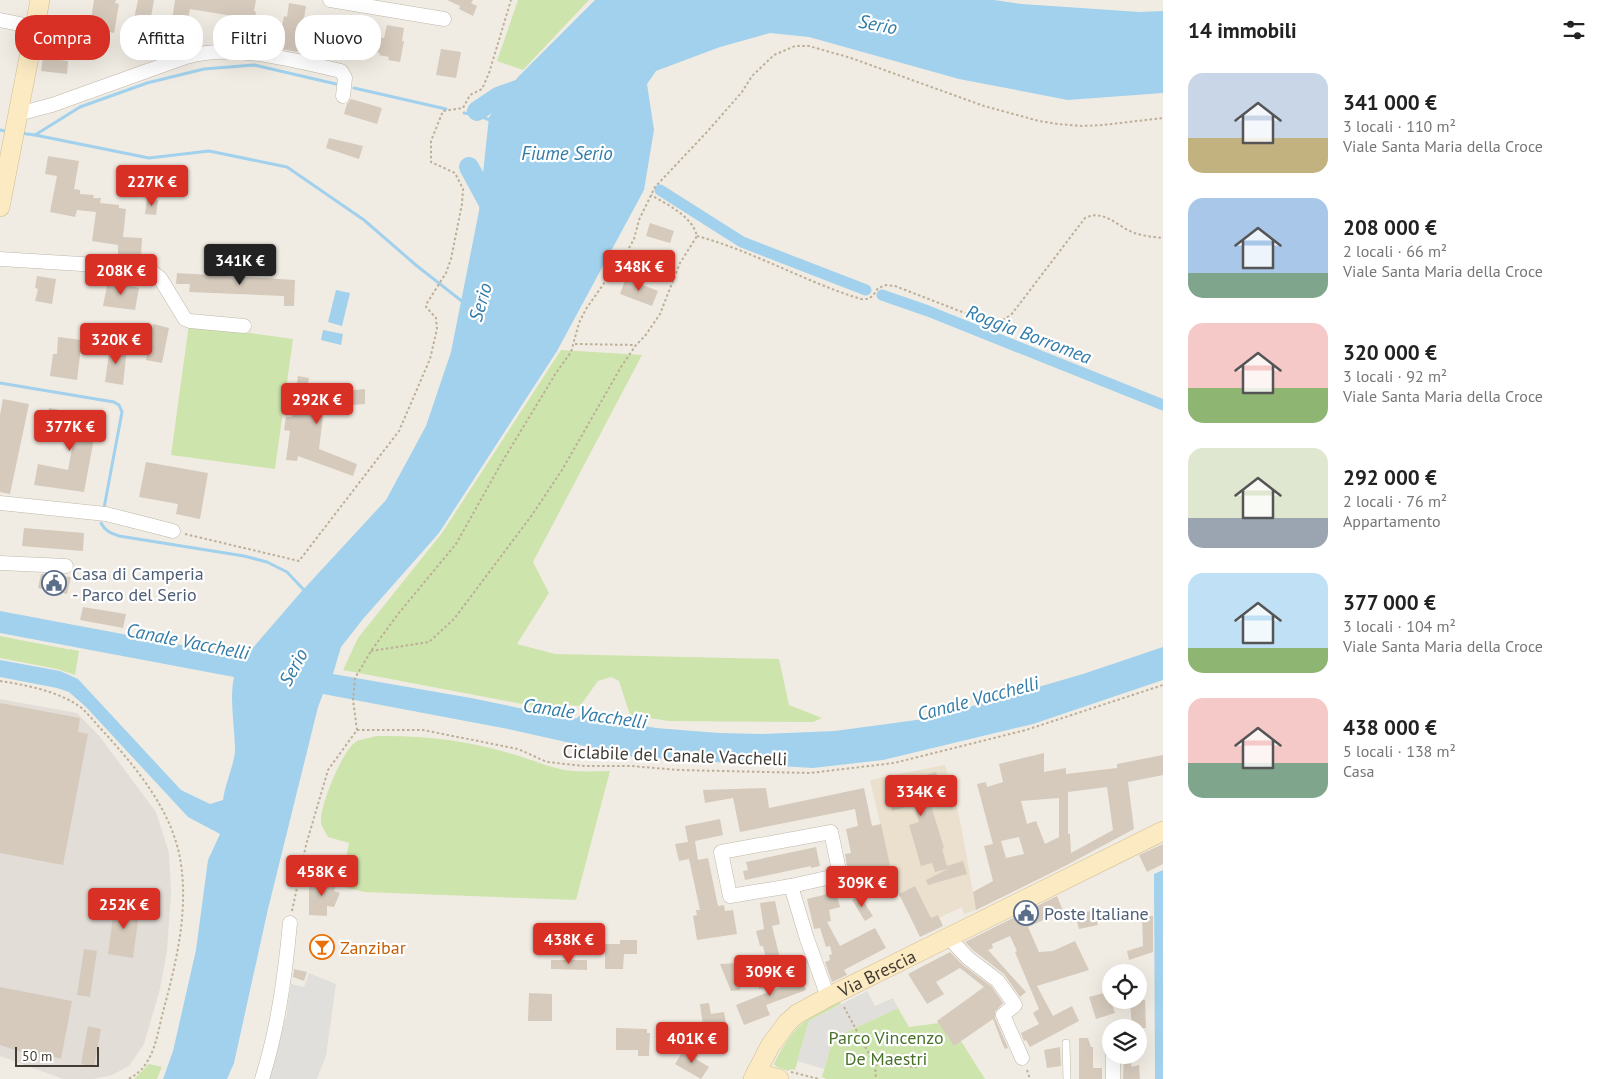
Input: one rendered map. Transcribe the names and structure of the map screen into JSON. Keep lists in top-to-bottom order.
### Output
{
  "streets": {
    "street": ["Via Brescia"],
    "path": ["Ciclabile del Canale Vacchelli"]
  },
  "water": [
    "Serio",
    "Fiume Serio",
    "Roggia Borromea",
    "Canale Vacchelli"
  ],
  "parks": ["Parco Vincenzo De Maestri"],
  "places": {
    "public building": ["Casa di Camperia - Parco del Serio", "Poste Italiane"],
    "bar": ["Zanzibar"]
  },
  "scale_bar": "50 m",
  "page": {
    "heading": "14 immobili",
    "chip": [
      "Compra",
      "Affitta",
      "Filtri",
      "Nuovo"
    ],
    "list": [
      {
        "name": "341 000 €",
        "note": "3 locali · 110 m² · Viale Santa Maria della Croce"
      },
      {
        "name": "208 000 €",
        "note": "2 locali · 66 m² · Viale Santa Maria della Croce"
      },
      {
        "name": "320 000 €",
        "note": "3 locali · 92 m² · Viale Santa Maria della Croce"
      },
      {
        "name": "292 000 €",
        "note": "2 locali · 76 m² · Appartamento"
      },
      {
        "name": "377 000 €",
        "note": "3 locali · 104 m² · Viale Santa Maria della Croce"
      },
      {
        "name": "438 000 €",
        "note": "5 locali · 138 m² · Casa"
      }
    ],
    "price": [
      "227K €",
      "341K €",
      "348K €",
      "208K €",
      "320K €",
      "292K €",
      "377K €",
      "334K €",
      "458K €",
      "309K €",
      "252K €",
      "438K €",
      "309K €",
      "401K €"
    ],
    "scale": "50 m"
  }
}
